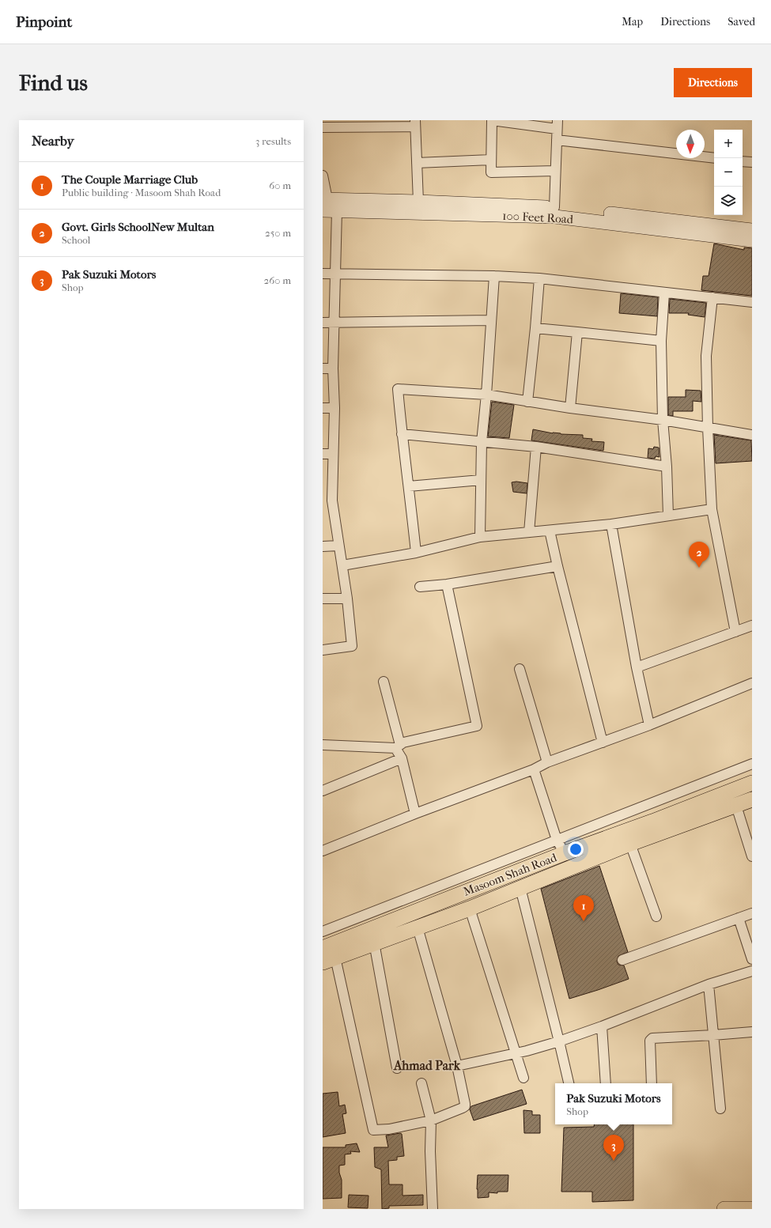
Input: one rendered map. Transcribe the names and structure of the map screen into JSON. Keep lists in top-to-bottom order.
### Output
{
  "streets": {
    "main road": ["100 Feet Road", "Masoom Shah Road"]
  },
  "districts": ["Ahmad Park"],
  "north": "bottom",
  "page": {
    "header": "Pinpoint",
    "nav": ["Map", "Directions", "Saved"],
    "buttons": "Directions",
    "title": "Find us",
    "heading": ["Nearby", "3 results"],
    "map_buttons": ["+", "−"],
    "list": [
      {
        "mark": "1",
        "name": "The Couple Marriage Club",
        "note": "Public building · Masoom Shah Road",
        "value": "60 m"
      },
      {
        "mark": "2",
        "name": "Govt. Girls SchoolNew Multan",
        "note": "School",
        "value": "250 m"
      },
      {
        "mark": "3",
        "name": "Pak Suzuki Motors",
        "note": "Shop",
        "value": "260 m"
      }
    ],
    "pins": ["2", "1", "3"],
    "popup": ["Pak Suzuki Motors", "Shop"]
  }
}
